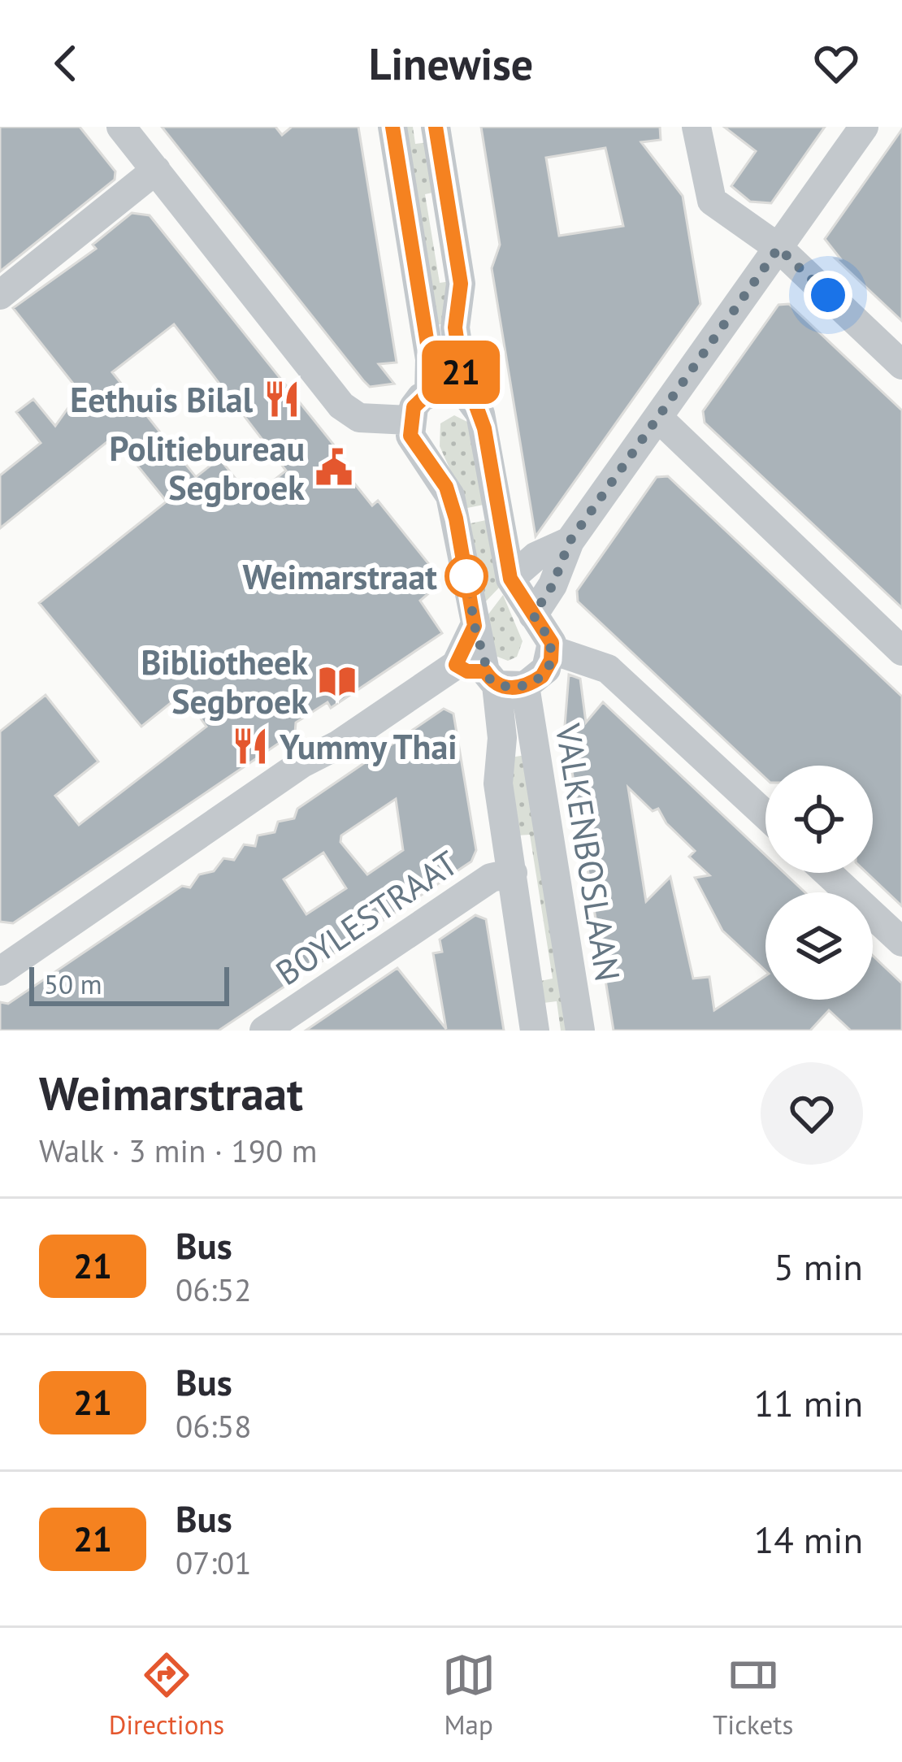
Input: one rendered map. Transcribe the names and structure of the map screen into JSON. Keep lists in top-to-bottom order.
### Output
{
  "streets": {
    "street": ["VALKENBOSLAAN", "BOYLESTRAAT"]
  },
  "crossings": [
    ["VALKENBOSLAAN", "BOYLESTRAAT"]
  ],
  "places": {
    "restaurant": ["Eethuis Bilal", "Yummy Thai"],
    "public building": ["Politiebureau Segbroek"],
    "other": ["Weimarstraat"],
    "library": ["Bibliotheek Segbroek"]
  },
  "lines": ["bus line 21"],
  "scale_bar": "50 m",
  "page": {
    "header": "Linewise",
    "on_map": "21",
    "scale": "50 m",
    "heading": ["Weimarstraat", "Walk · 3 min · 190 m"],
    "list": [
      {
        "mark": "21",
        "name": "Bus",
        "note": "06:52",
        "value": "5 min"
      },
      {
        "mark": "21",
        "name": "Bus",
        "note": "06:58",
        "value": "11 min"
      },
      {
        "mark": "21",
        "name": "Bus",
        "note": "07:01",
        "value": "14 min"
      }
    ],
    "tabs": ["Directions", "Map", "Tickets"]
  }
}
